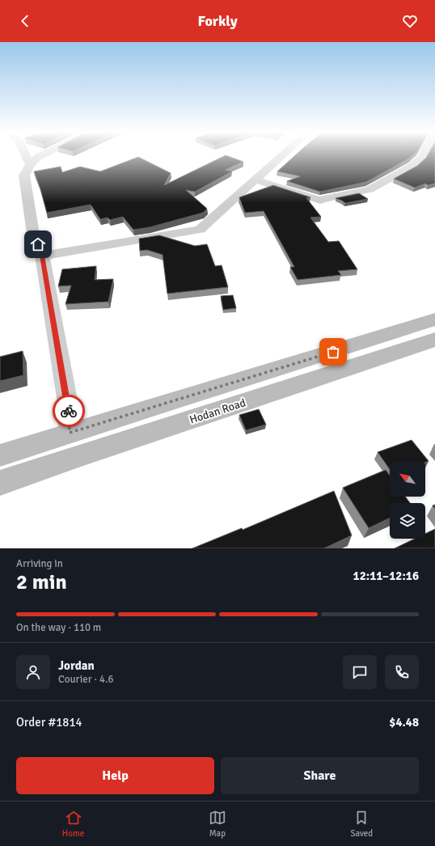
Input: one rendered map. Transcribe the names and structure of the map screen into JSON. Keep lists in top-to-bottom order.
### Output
{
  "streets": {
    "main road": ["Hodan Road"]
  },
  "north": "top left",
  "page": {
    "header": "Forkly",
    "heading": ["2 min", "Arriving in", "12:11–12:16"],
    "panel": [
      "Jordan",
      "Courier · 4.6",
      "Order #1814",
      "$4.48"
    ],
    "bar": "On the way · 110 m",
    "buttons": ["Help", "Share"],
    "tabs": ["Home", "Map", "Saved"]
  }
}
